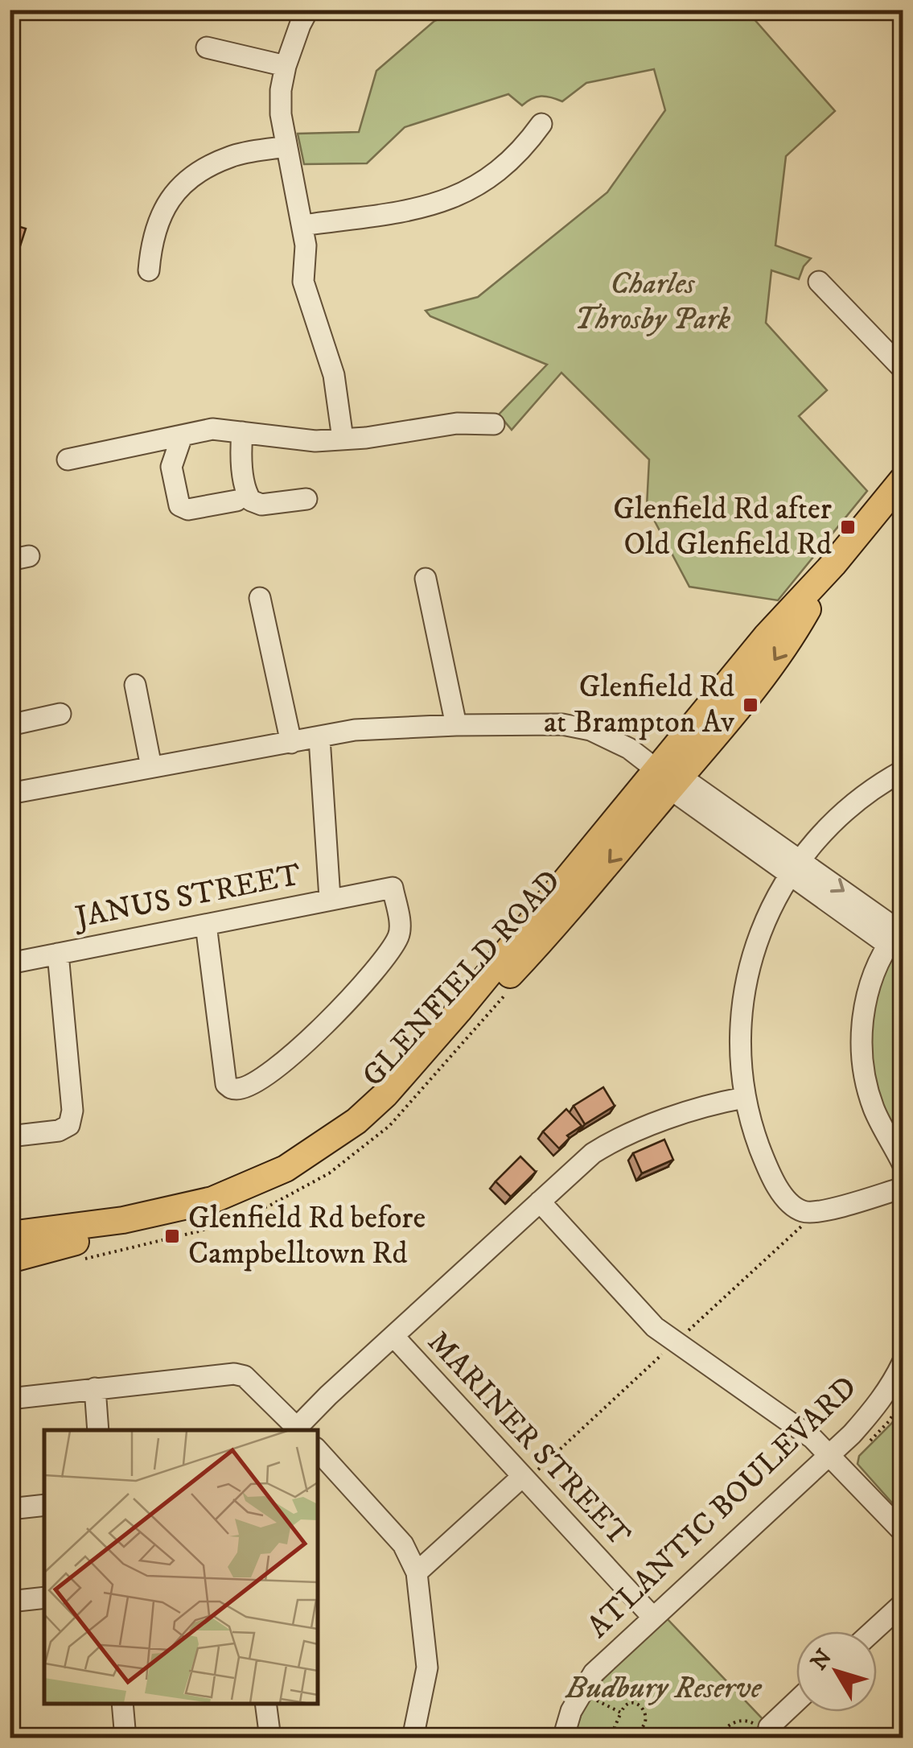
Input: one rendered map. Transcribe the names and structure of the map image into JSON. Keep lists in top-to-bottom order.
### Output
{
  "streets": {
    "main road": ["GLENFIELD ROAD"],
    "street": ["JANUS STREET", "MARINER STREET", "ATLANTIC BOULEVARD"]
  },
  "crossings": [
    ["MARINER STREET", "ATLANTIC BOULEVARD"]
  ],
  "parks": ["Charles Throsby Park", "Budbury Reserve"],
  "places": {
    "transit": ["Glenfield Rd after Old Glenfield Rd", "Glenfield Rd at Brampton Av", "Glenfield Rd before Campbelltown Rd"]
  },
  "north": "top left"
}
